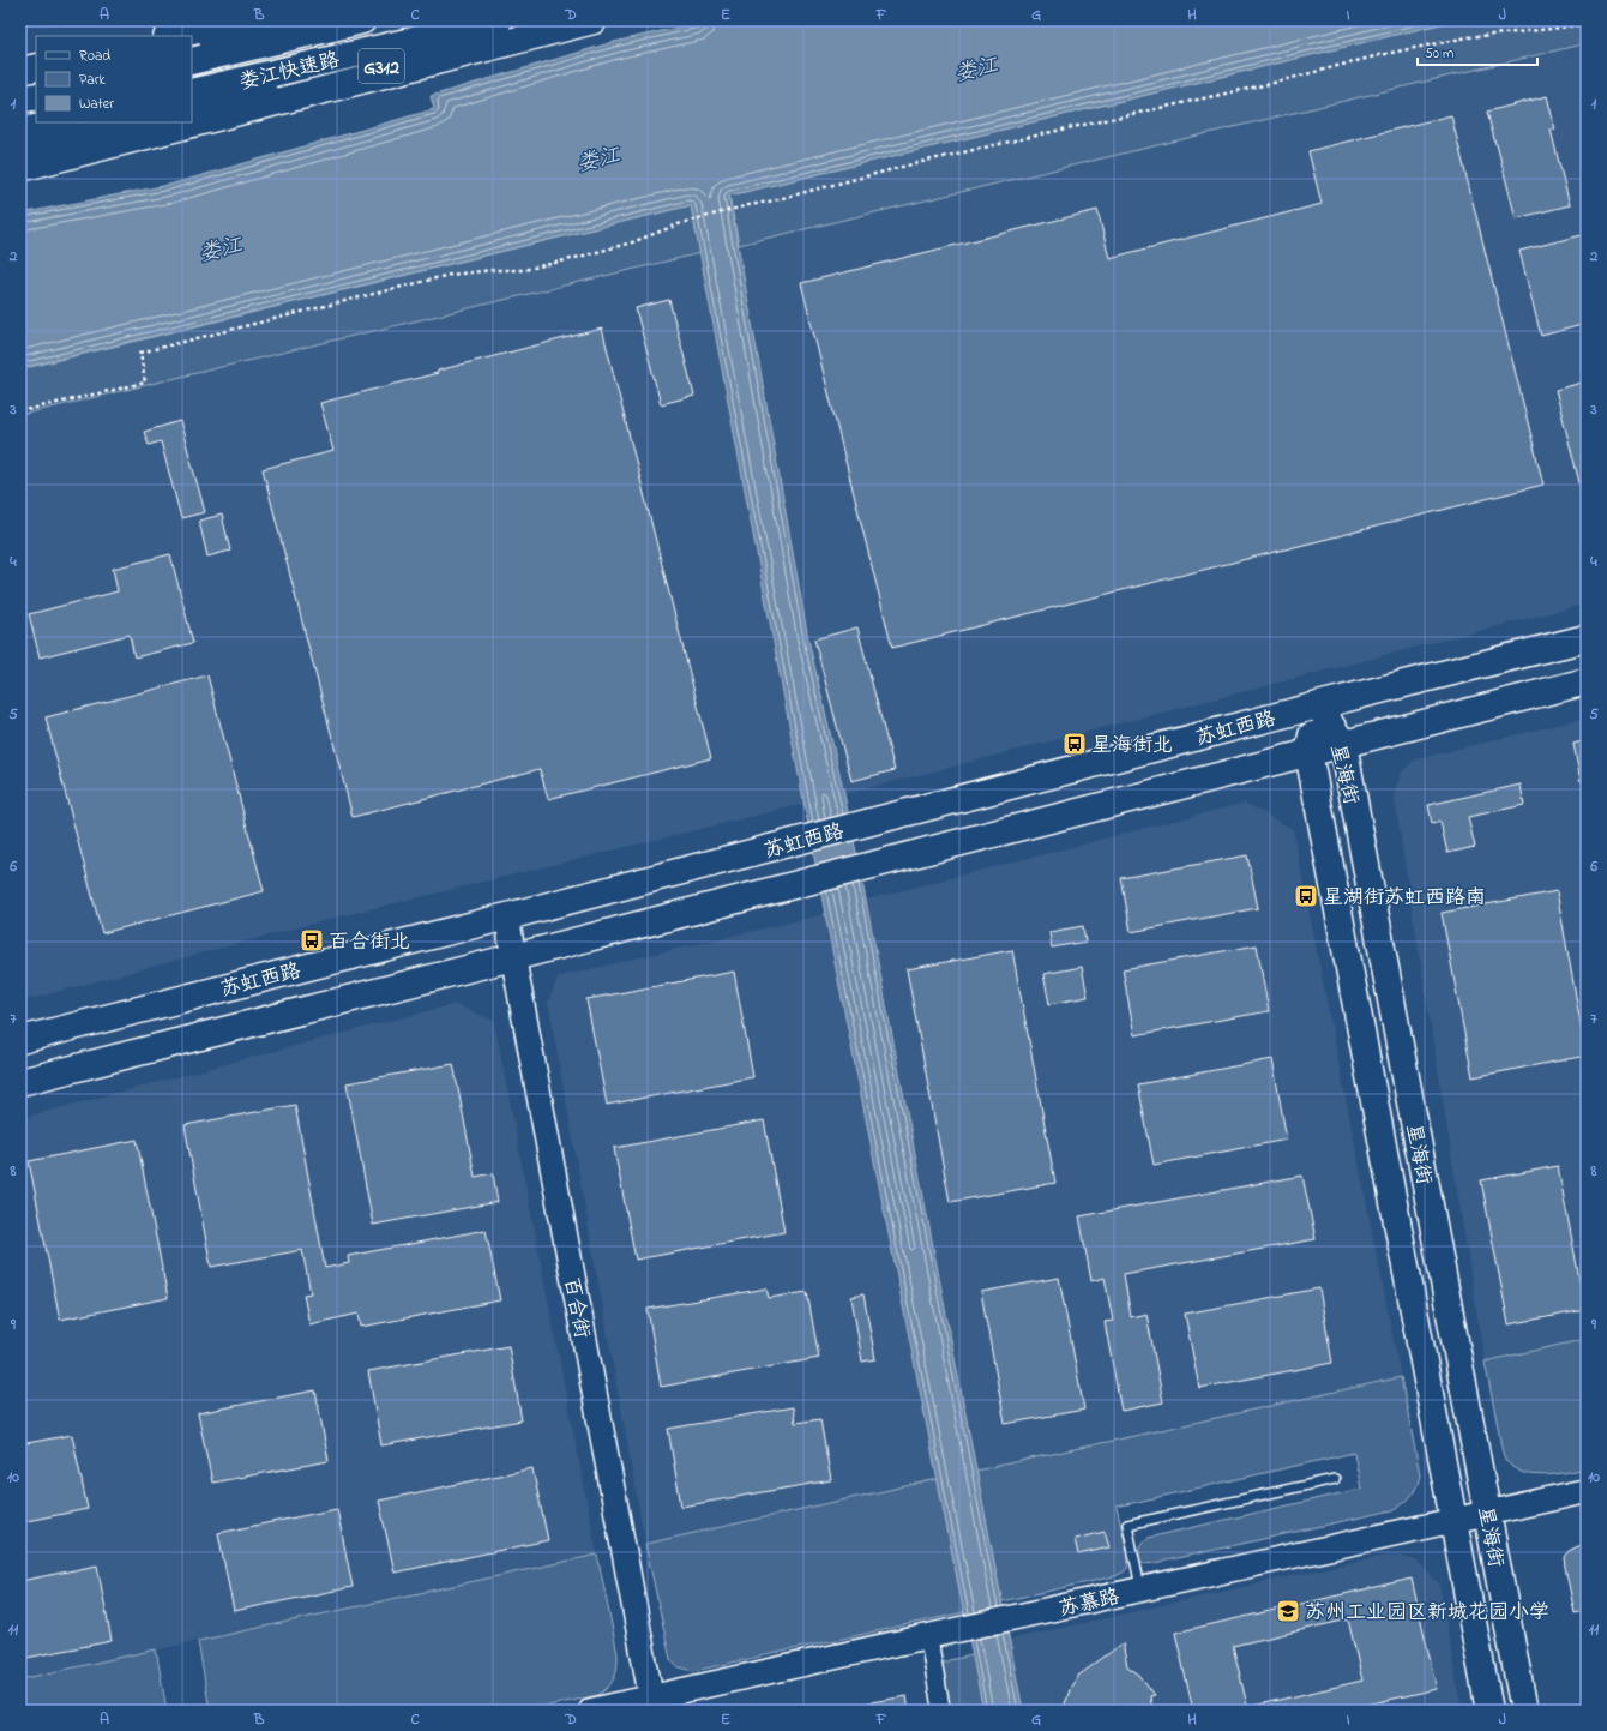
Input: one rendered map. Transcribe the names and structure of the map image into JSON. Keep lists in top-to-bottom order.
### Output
{
  "streets": {
    "main road": [
      "G312",
      "娄江快速路",
      "苏虹西路",
      "星海街",
      "百合街",
      "苏慕路"
    ]
  },
  "crossings": [
    ["苏虹西路", "星海街"],
    ["苏虹西路", "百合街"],
    ["星海街", "苏慕路"],
    ["百合街", "苏慕路"]
  ],
  "water": ["娄江"],
  "places": {
    "bus stop": ["星海街北", "星湖街苏虹西路南", "百合街北"],
    "school or university": ["苏州工业园区新城花园小学"]
  },
  "legend": ["Road", "Park", "Water"],
  "scale_bar": "50 m",
  "grid": {
    "columns": [
      "A",
      "B",
      "C",
      "D",
      "E",
      "F",
      "G",
      "H",
      "I",
      "J"
    ],
    "rows": [
      "1",
      "2",
      "3",
      "4",
      "5",
      "6",
      "7",
      "8",
      "9",
      "10",
      "11"
    ]
  }
}
